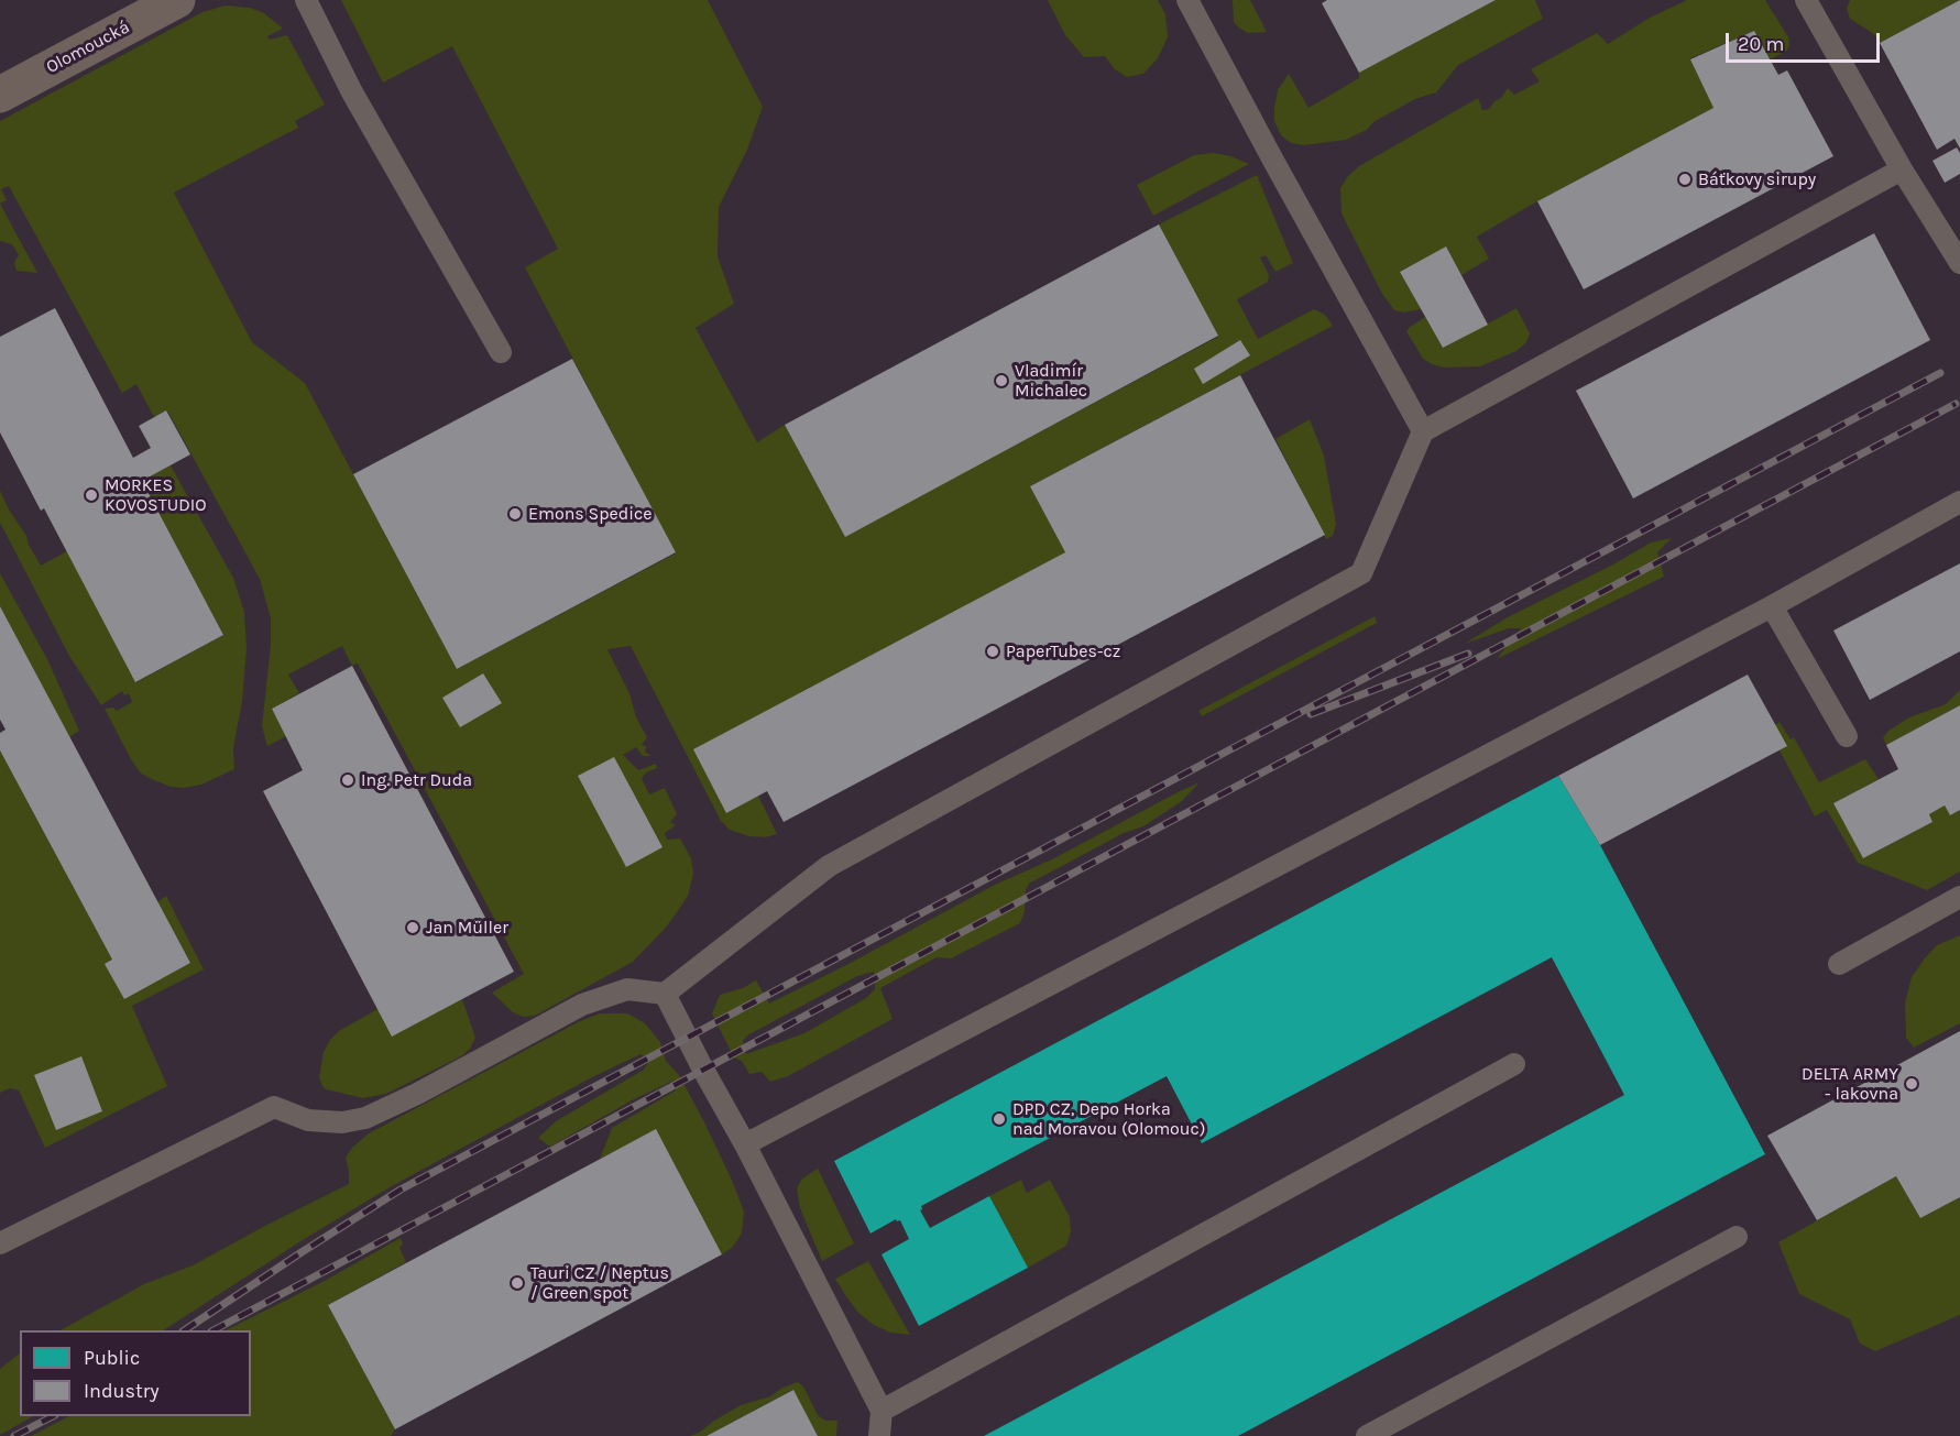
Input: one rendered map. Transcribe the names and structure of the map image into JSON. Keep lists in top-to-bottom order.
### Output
{
  "streets": {
    "street": ["Olomoucká"]
  },
  "places": [
    "Báťkovy sirupy",
    "Vladimír Michalec",
    "MORKES KOVOSTUDIO",
    "Emons Spedice",
    "PaperTubes-cz",
    "Ing. Petr Duda",
    "Jan Müller",
    "DELTA ARMY - lakovna",
    "DPD CZ, Depo Horka nad Moravou (Olomouc)",
    "Tauri CZ / Neptus / Green spot"
  ],
  "legend": ["Public", "Industry"],
  "scale_bar": "20 m"
}
